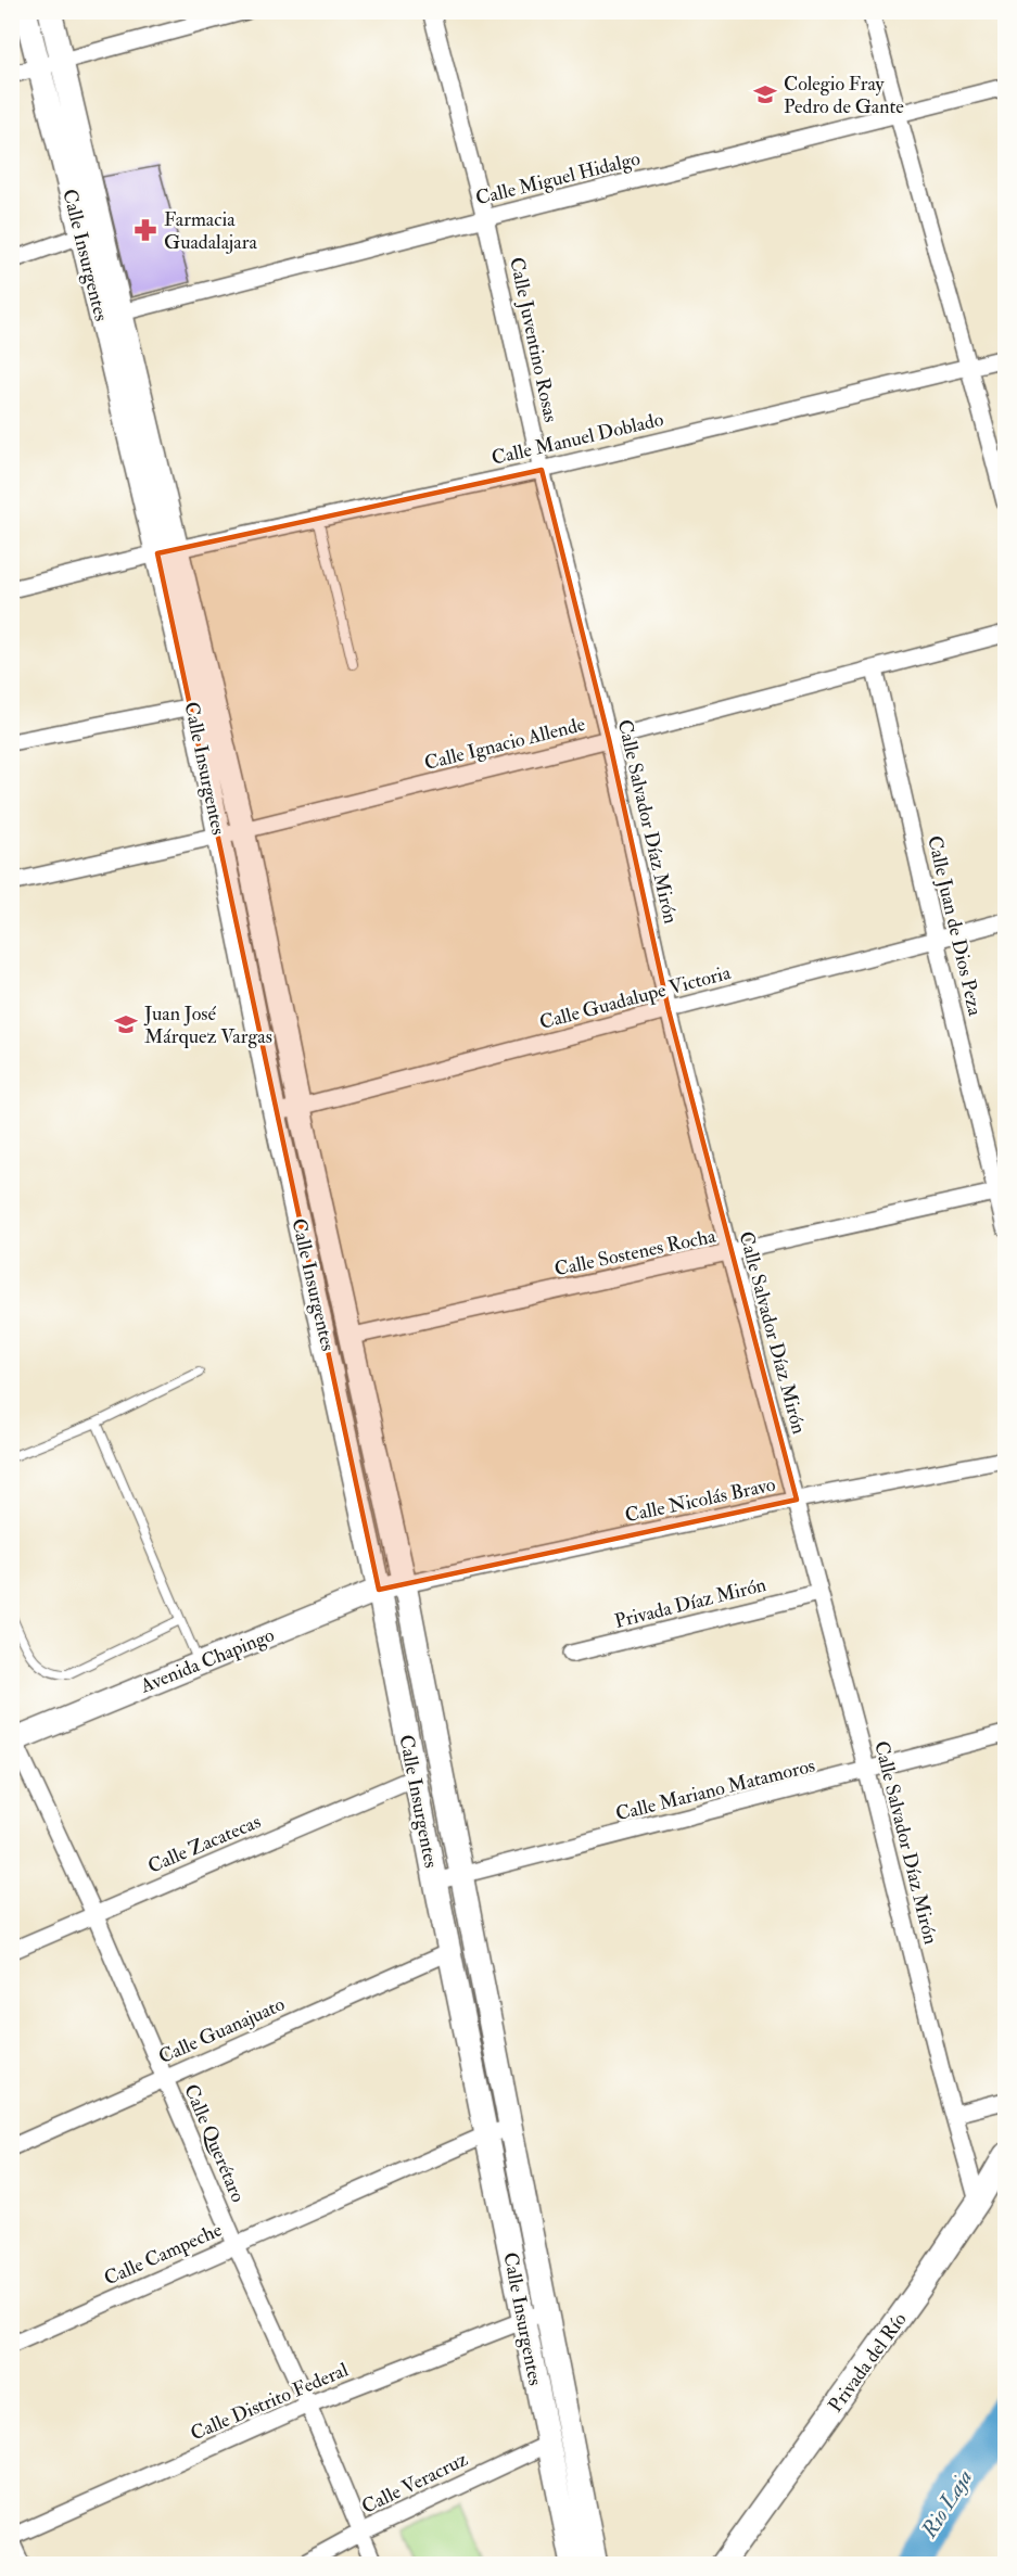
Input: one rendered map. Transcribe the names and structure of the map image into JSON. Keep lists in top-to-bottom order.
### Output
{
  "streets": {
    "main road": ["Calle Insurgentes", "Avenida Chapingo", "Privada del Río"],
    "street": [
      "Calle Miguel Hidalgo",
      "Calle Juventino Rosas",
      "Calle Manuel Doblado",
      "Calle Ignacio Allende",
      "Calle Salvador Díaz Mirón",
      "Calle Juan de Dios Peza",
      "Calle Guadalupe Victoria",
      "Calle Sostenes Rocha",
      "Calle Nicolás Bravo",
      "Privada Díaz Mirón",
      "Calle Mariano Matamoros",
      "Calle Zacatecas",
      "Calle Guanajuato",
      "Calle Querétaro",
      "Calle Campeche",
      "Calle Distrito Federal",
      "Calle Veracruz"
    ]
  },
  "crossings": [
    ["Calle Miguel Hidalgo", "Calle Insurgentes"],
    ["Calle Miguel Hidalgo", "Calle Juventino Rosas"],
    ["Calle Insurgentes", "Calle Manuel Doblado"],
    ["Calle Insurgentes", "Calle Ignacio Allende"],
    ["Calle Insurgentes", "Calle Guadalupe Victoria"],
    ["Calle Insurgentes", "Calle Sostenes Rocha"],
    ["Calle Insurgentes", "Calle Nicolás Bravo"],
    ["Calle Insurgentes", "Avenida Chapingo"],
    ["Calle Insurgentes", "Calle Mariano Matamoros"],
    ["Calle Insurgentes", "Calle Zacatecas"],
    ["Calle Insurgentes", "Calle Guanajuato"],
    ["Calle Insurgentes", "Calle Campeche"],
    ["Calle Insurgentes", "Calle Distrito Federal"],
    ["Calle Insurgentes", "Calle Veracruz"],
    ["Calle Juventino Rosas", "Calle Manuel Doblado"],
    ["Calle Juventino Rosas", "Calle Salvador Díaz Mirón"],
    ["Calle Manuel Doblado", "Calle Salvador Díaz Mirón"],
    ["Calle Ignacio Allende", "Calle Salvador Díaz Mirón"],
    ["Calle Ignacio Allende", "Calle Juan de Dios Peza"],
    ["Calle Salvador Díaz Mirón", "Calle Guadalupe Victoria"],
    ["Calle Salvador Díaz Mirón", "Calle Sostenes Rocha"],
    ["Calle Salvador Díaz Mirón", "Calle Nicolás Bravo"],
    ["Calle Salvador Díaz Mirón", "Privada Díaz Mirón"],
    ["Calle Salvador Díaz Mirón", "Calle Mariano Matamoros"],
    ["Calle Salvador Díaz Mirón", "Privada del Río"],
    ["Calle Juan de Dios Peza", "Calle Guadalupe Victoria"],
    ["Calle Juan de Dios Peza", "Calle Sostenes Rocha"],
    ["Calle Nicolás Bravo", "Avenida Chapingo"],
    ["Avenida Chapingo", "Calle Querétaro"],
    ["Calle Zacatecas", "Calle Querétaro"],
    ["Calle Guanajuato", "Calle Querétaro"],
    ["Calle Querétaro", "Calle Campeche"],
    ["Calle Querétaro", "Calle Distrito Federal"],
    ["Calle Querétaro", "Calle Veracruz"]
  ],
  "water": ["Rio Laja"],
  "places": {
    "school or university": ["Colegio Fray Pedro de Gante", "Juan José Márquez Vargas"],
    "pharmacy": ["Farmacia Guadalajara"]
  }
}
